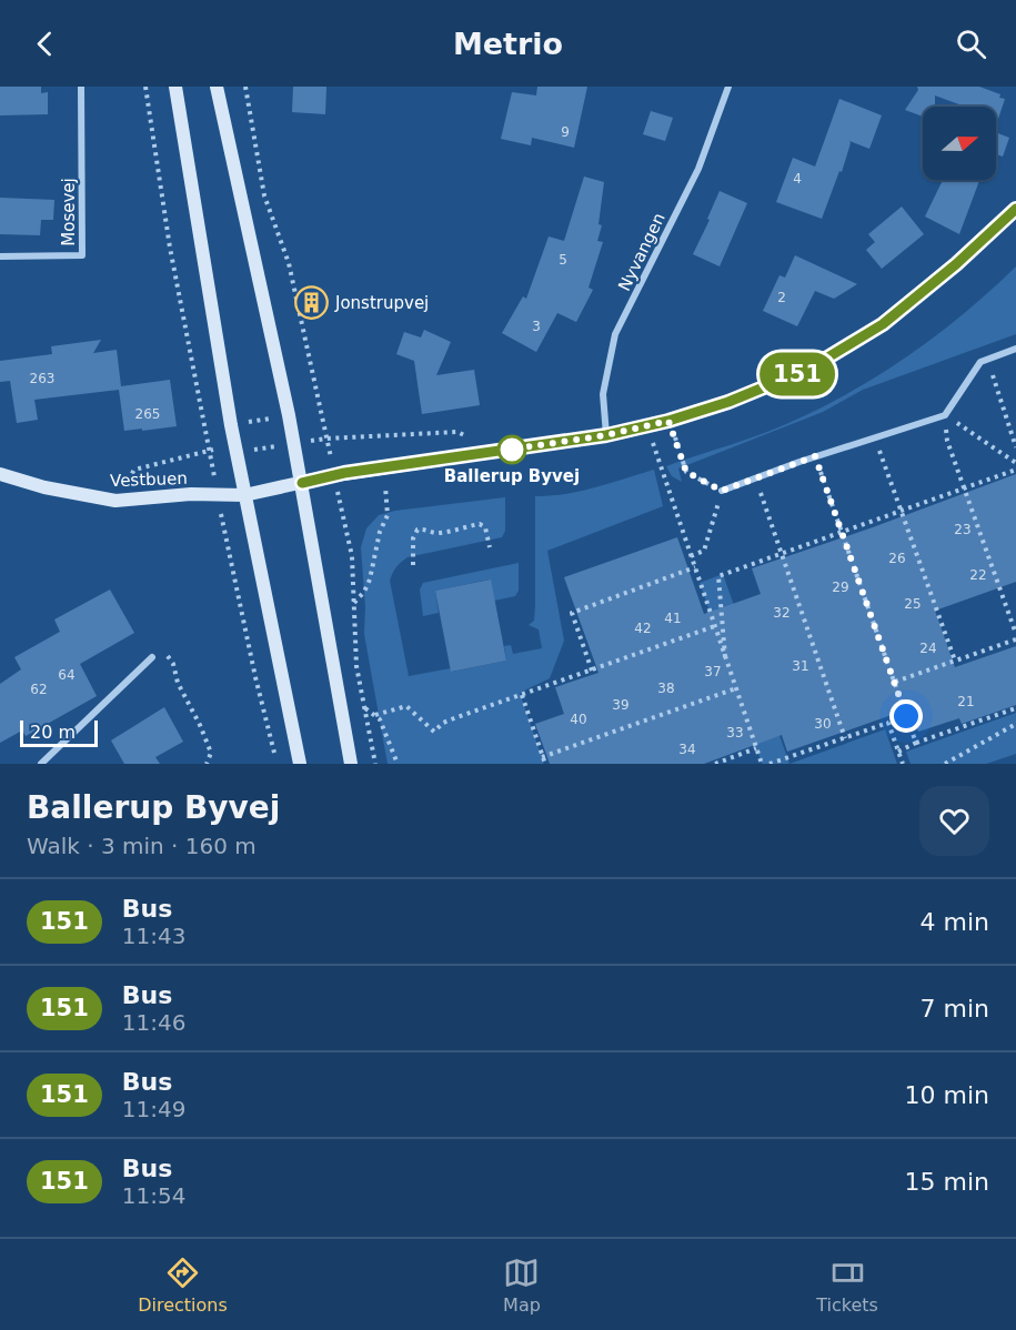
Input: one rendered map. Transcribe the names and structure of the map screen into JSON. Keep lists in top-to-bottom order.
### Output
{
  "streets": {
    "main road": ["Vestbuen"],
    "street": ["Mosevej", "Nyvangen"]
  },
  "places": {
    "building": ["Jonstrupvej"],
    "other": ["Ballerup Byvej"]
  },
  "lines": ["bus line 151"],
  "house_numbers": [
    "9",
    "4",
    "5",
    "2",
    "3",
    "263",
    "265",
    "23",
    "26",
    "22",
    "29",
    "25",
    "32",
    "41",
    "42",
    "24",
    "31",
    "37",
    "64",
    "38",
    "62",
    "21",
    "39",
    "40",
    "30",
    "33",
    "34"
  ],
  "scale_bar": "20 m",
  "north": "right",
  "page": {
    "header": "Metrio",
    "on_map": "151",
    "scale": "20 m",
    "heading": ["Ballerup Byvej", "Walk · 3 min · 160 m"],
    "list": [
      {
        "mark": "151",
        "name": "Bus",
        "note": "11:43",
        "value": "4 min"
      },
      {
        "mark": "151",
        "name": "Bus",
        "note": "11:46",
        "value": "7 min"
      },
      {
        "mark": "151",
        "name": "Bus",
        "note": "11:49",
        "value": "10 min"
      },
      {
        "mark": "151",
        "name": "Bus",
        "note": "11:54",
        "value": "15 min"
      }
    ],
    "tabs": ["Directions", "Map", "Tickets"]
  }
}
